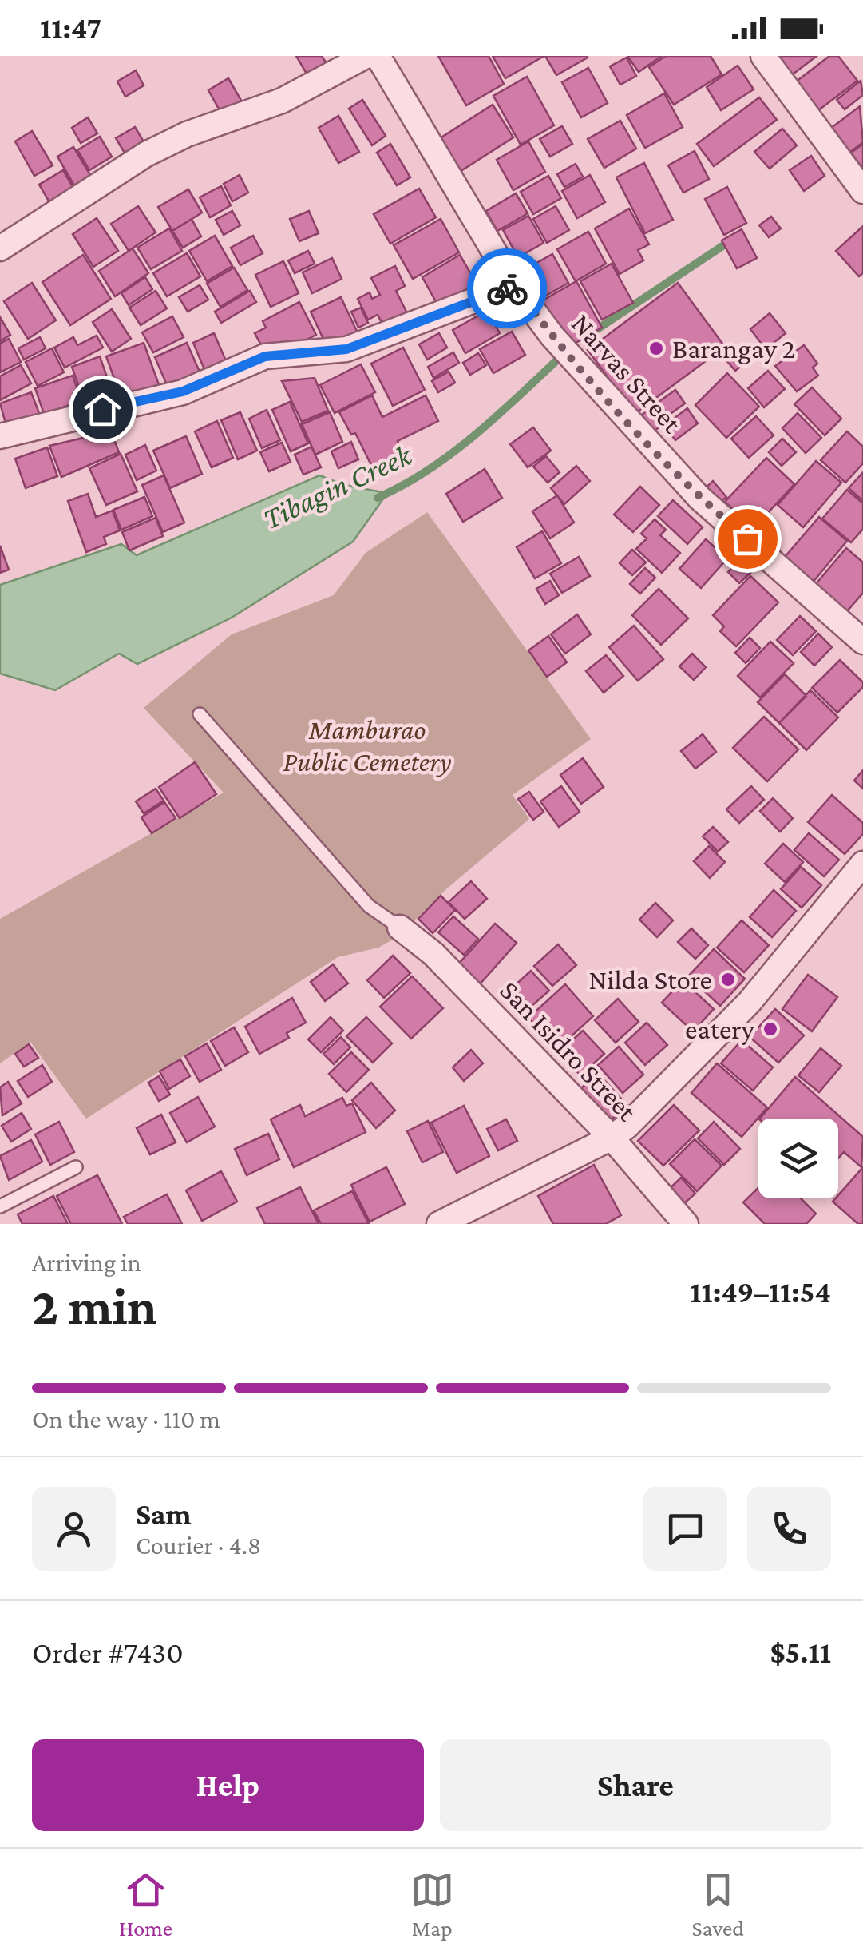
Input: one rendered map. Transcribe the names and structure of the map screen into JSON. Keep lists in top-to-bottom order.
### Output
{
  "streets": {
    "street": ["Narvas Street", "San Isidro Street"]
  },
  "water": ["Tibagin Creek"],
  "parks": ["Mamburao Public Cemetery"],
  "places": ["Barangay 2", "Nilda Store", "eatery"],
  "page": {
    "status": "11:47",
    "heading": ["2 min", "Arriving in", "11:49–11:54"],
    "panel": [
      "Sam",
      "Courier · 4.8",
      "Order #7430",
      "$5.11"
    ],
    "bar": "On the way · 110 m",
    "buttons": ["Help", "Share"],
    "tabs": ["Home", "Map", "Saved"]
  }
}
